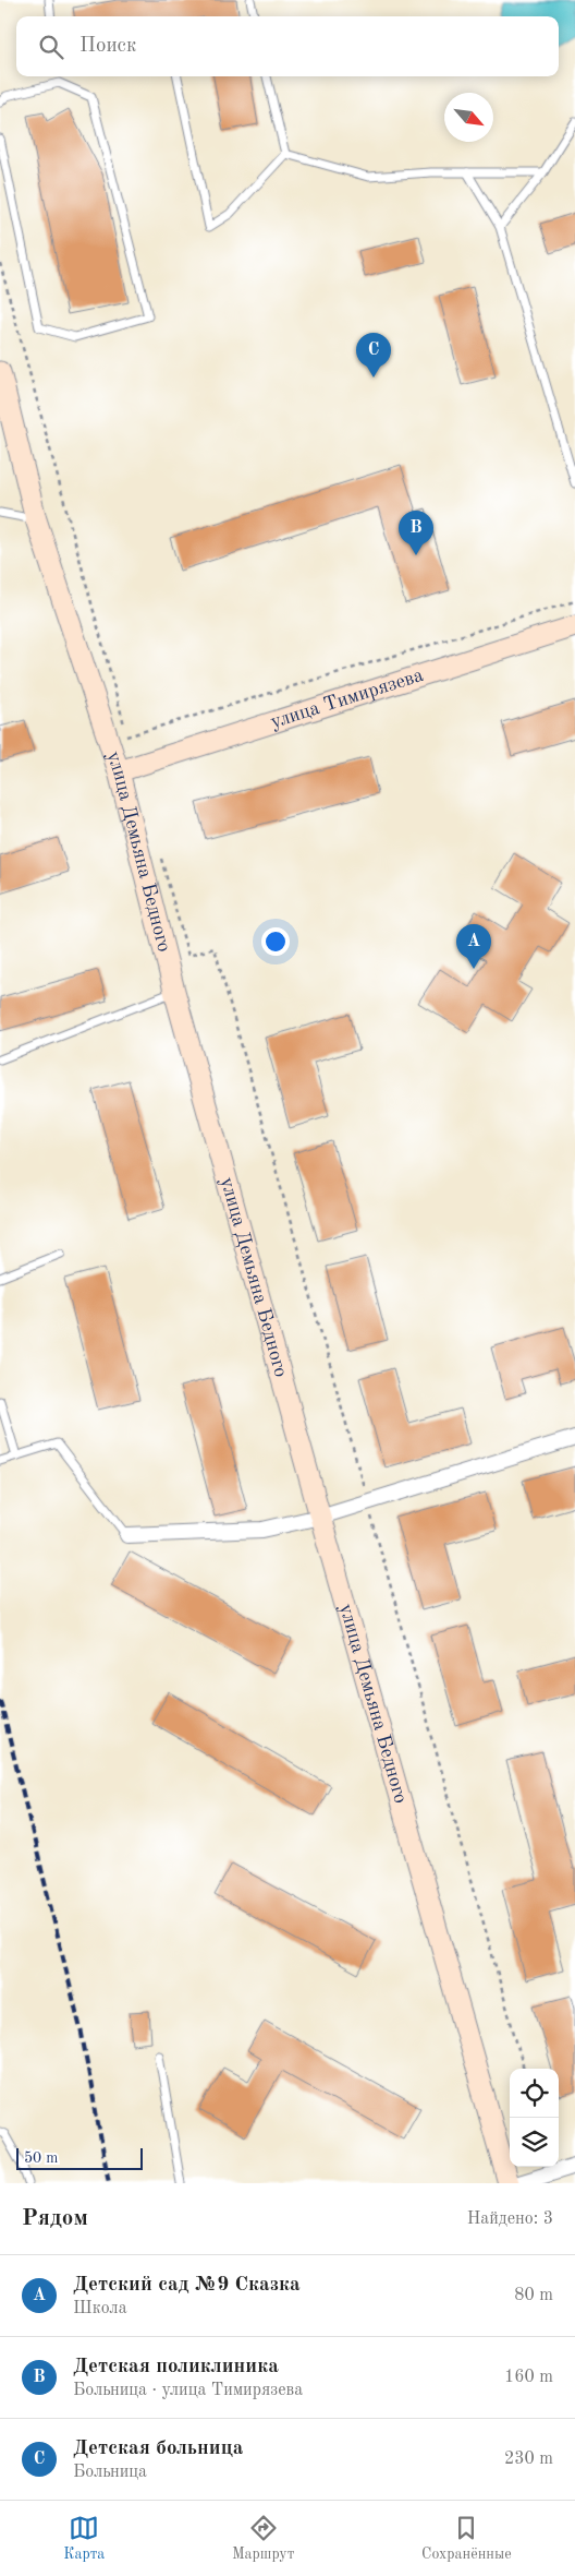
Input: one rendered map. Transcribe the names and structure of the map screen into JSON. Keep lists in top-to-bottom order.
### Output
{
  "streets": {
    "main road": ["улица Тимирязева", "улица Демьяна Бедного"]
  },
  "crossings": [
    ["улица Тимирязева", "улица Демьяна Бедного"]
  ],
  "scale_bar": "50 m",
  "north": "bottom right",
  "page": {
    "search": "Поиск",
    "pins": ["C", "B", "A"],
    "scale": "50 m",
    "heading": ["Рядом", "Найдено: 3"],
    "list": [
      {
        "mark": "A",
        "name": "Детский сад №9 Сказка",
        "note": "Школа",
        "value": "80 m"
      },
      {
        "mark": "B",
        "name": "Детская поликлиника",
        "note": "Больница · улица Тимирязева",
        "value": "160 m"
      },
      {
        "mark": "C",
        "name": "Детская больница",
        "note": "Больница",
        "value": "230 m"
      }
    ],
    "nav": ["Карта", "Маршрут", "Сохранённые"]
  }
}
